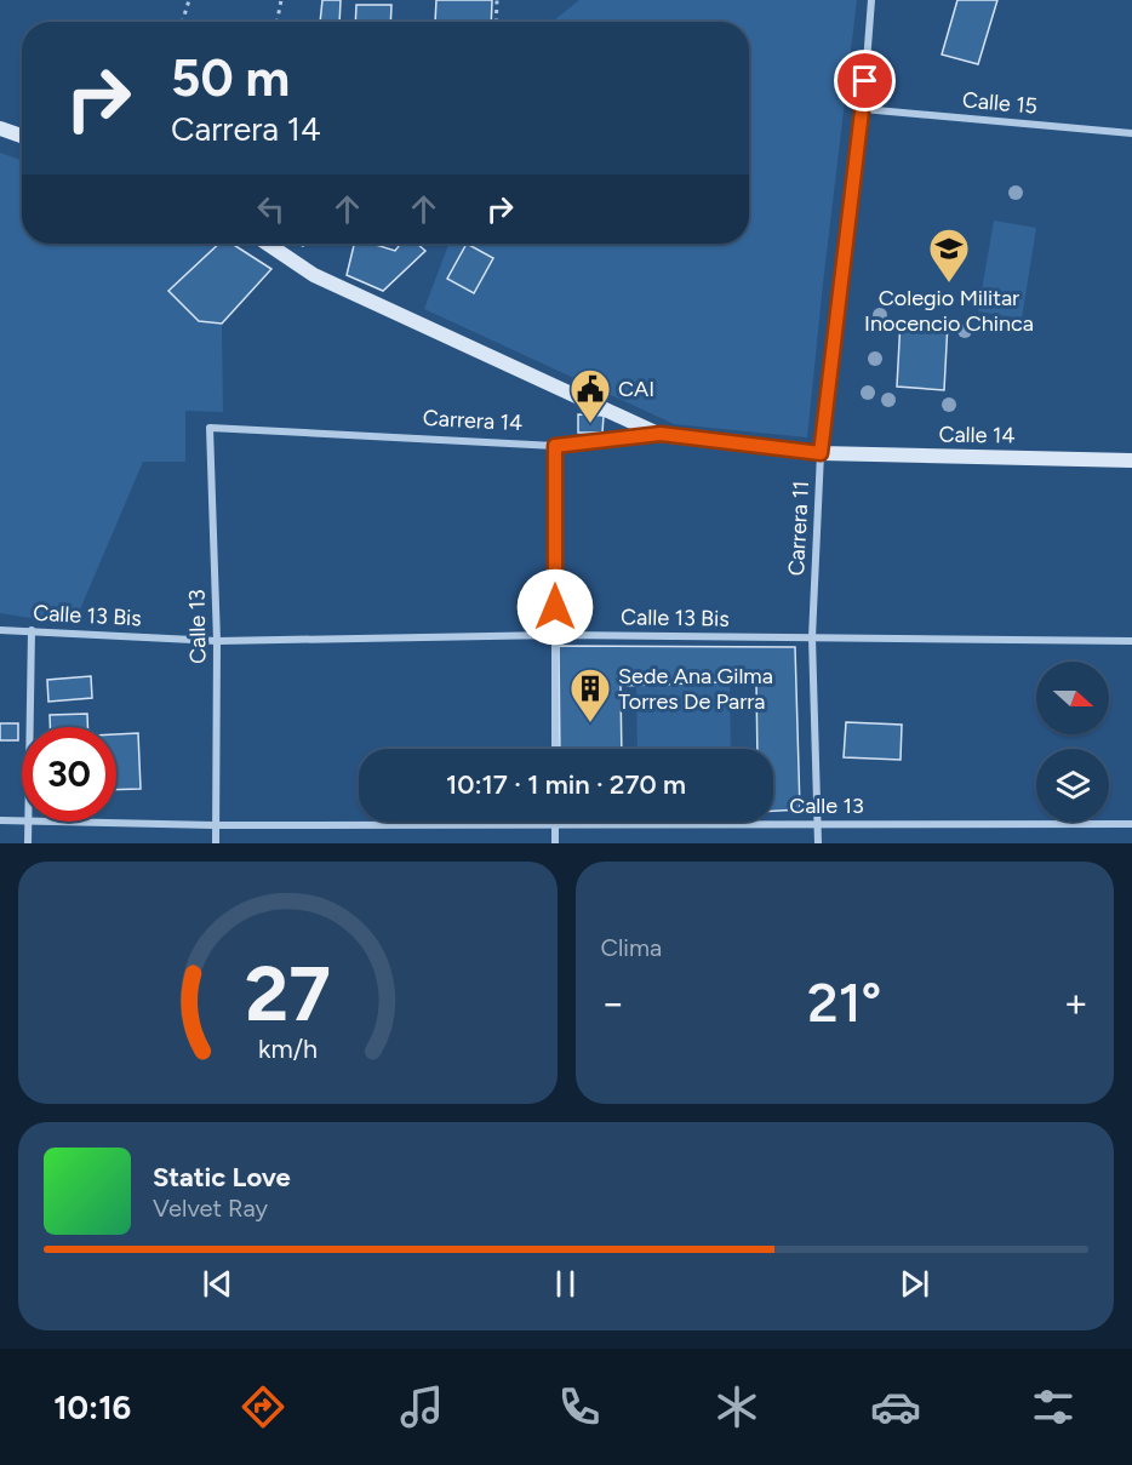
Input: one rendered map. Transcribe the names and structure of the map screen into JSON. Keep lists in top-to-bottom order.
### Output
{
  "streets": {
    "street": [
      "Calle 15",
      "Carrera 14",
      "Calle 14",
      "Carrera 11",
      "Calle 13 Bis",
      "Calle 13"
    ]
  },
  "crossings": [
    ["Calle 15", "Carrera 11"],
    ["Carrera 14", "Calle 14"],
    ["Carrera 14", "Carrera 11"],
    ["Carrera 14", "Calle 13"],
    ["Calle 14", "Carrera 11"],
    ["Carrera 11", "Calle 13 Bis"],
    ["Carrera 11", "Calle 13"],
    ["Calle 13 Bis", "Calle 13"]
  ],
  "places": {
    "school or university": ["Colegio Militar Inocencio Chinca"],
    "public building": ["CAI"],
    "building": ["Sede Ana Gilma Torres De Parra"]
  },
  "north": "right",
  "page": {
    "turn": ["50 m", "Carrera 14"],
    "limit": "30",
    "trip": "10:17 · 1 min · 270 m",
    "tile": "Clima",
    "heat": ["−", "21°", "+"],
    "song": ["Static Love", "Velvet Ray"],
    "tabs": "10:16",
    "gauge": ["27", "km/h"]
  }
}
